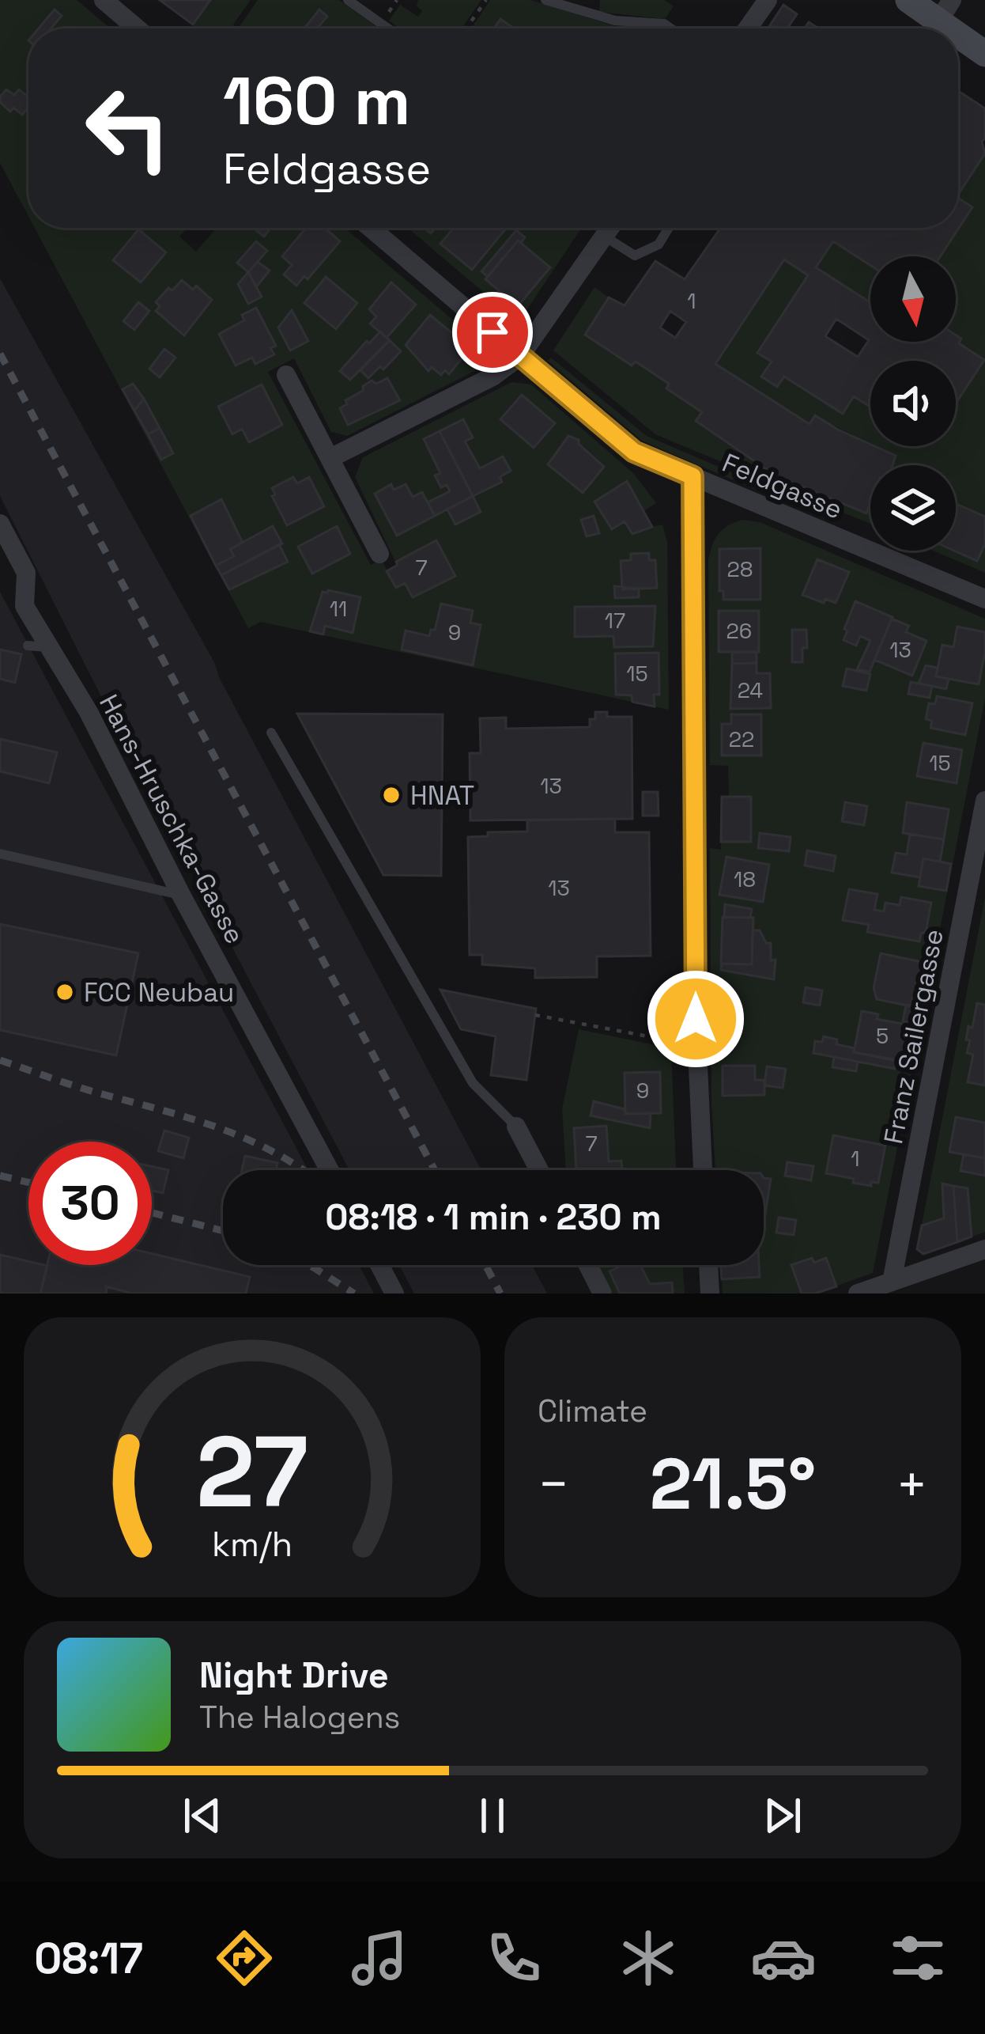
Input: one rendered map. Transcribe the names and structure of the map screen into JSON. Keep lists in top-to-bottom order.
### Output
{
  "streets": {
    "street": ["Feldgasse", "Hans-Hruschka-Gasse", "Franz Sailergasse"]
  },
  "places": ["HNAT", "FCC Neubau"],
  "house_numbers": [
    "1",
    "7",
    "28",
    "11",
    "17",
    "26",
    "9",
    "13",
    "15",
    "24",
    "22",
    "15",
    "13",
    "18",
    "13",
    "5",
    "9",
    "7",
    "1"
  ],
  "north": "bottom",
  "page": {
    "turn": ["160 m", "Feldgasse"],
    "limit": "30",
    "trip": "08:18 · 1 min · 230 m",
    "tile": "Climate",
    "heat": ["−", "21.5°", "+"],
    "song": ["Night Drive", "The Halogens"],
    "tabs": "08:17",
    "gauge": ["27", "km/h"]
  }
}
